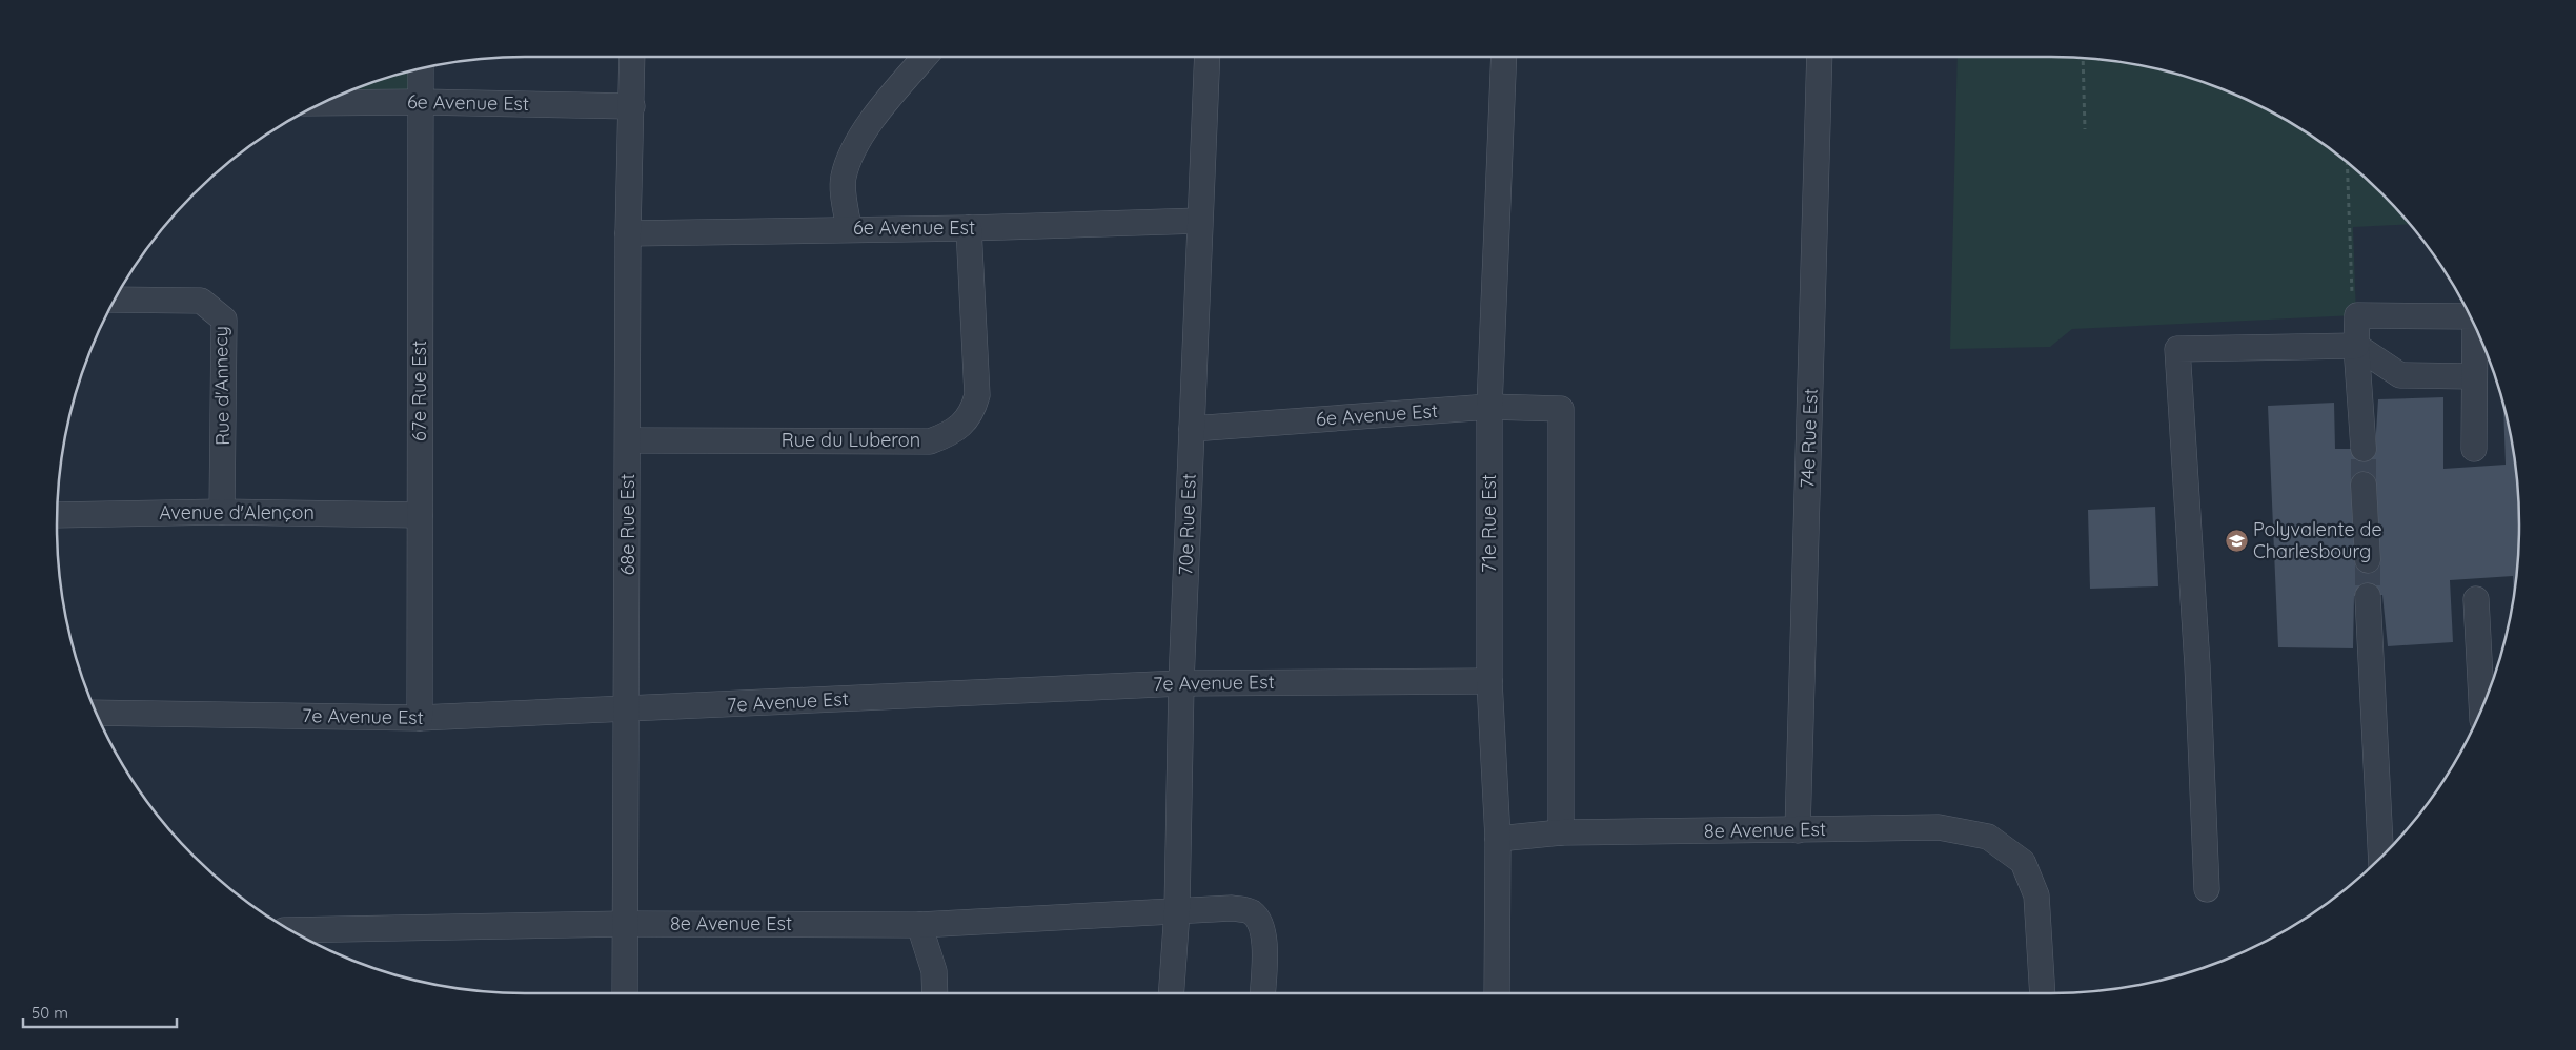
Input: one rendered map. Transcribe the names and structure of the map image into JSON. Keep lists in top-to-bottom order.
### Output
{
  "streets": {
    "street": [
      "6e Avenue Est",
      "Rue d'Annecy",
      "67e Rue Est",
      "74e Rue Est",
      "Rue du Luberon",
      "Avenue d'Alençon",
      "71e Rue Est",
      "68e Rue Est",
      "70e Rue Est",
      "7e Avenue Est",
      "8e Avenue Est"
    ]
  },
  "crossings": [
    ["6e Avenue Est", "67e Rue Est"],
    ["6e Avenue Est", "Rue du Luberon"],
    ["6e Avenue Est", "71e Rue Est"],
    ["6e Avenue Est", "68e Rue Est"],
    ["6e Avenue Est", "70e Rue Est"],
    ["6e Avenue Est", "8e Avenue Est"],
    ["Rue d'Annecy", "Avenue d'Alençon"],
    ["67e Rue Est", "Avenue d'Alençon"],
    ["67e Rue Est", "7e Avenue Est"],
    ["74e Rue Est", "8e Avenue Est"],
    ["Rue du Luberon", "68e Rue Est"],
    ["71e Rue Est", "7e Avenue Est"],
    ["71e Rue Est", "8e Avenue Est"],
    ["68e Rue Est", "7e Avenue Est"],
    ["68e Rue Est", "8e Avenue Est"],
    ["70e Rue Est", "7e Avenue Est"],
    ["70e Rue Est", "8e Avenue Est"]
  ],
  "places": {
    "school or university": ["Polyvalente de Charlesbourg"]
  },
  "scale_bar": "50 m"
}
